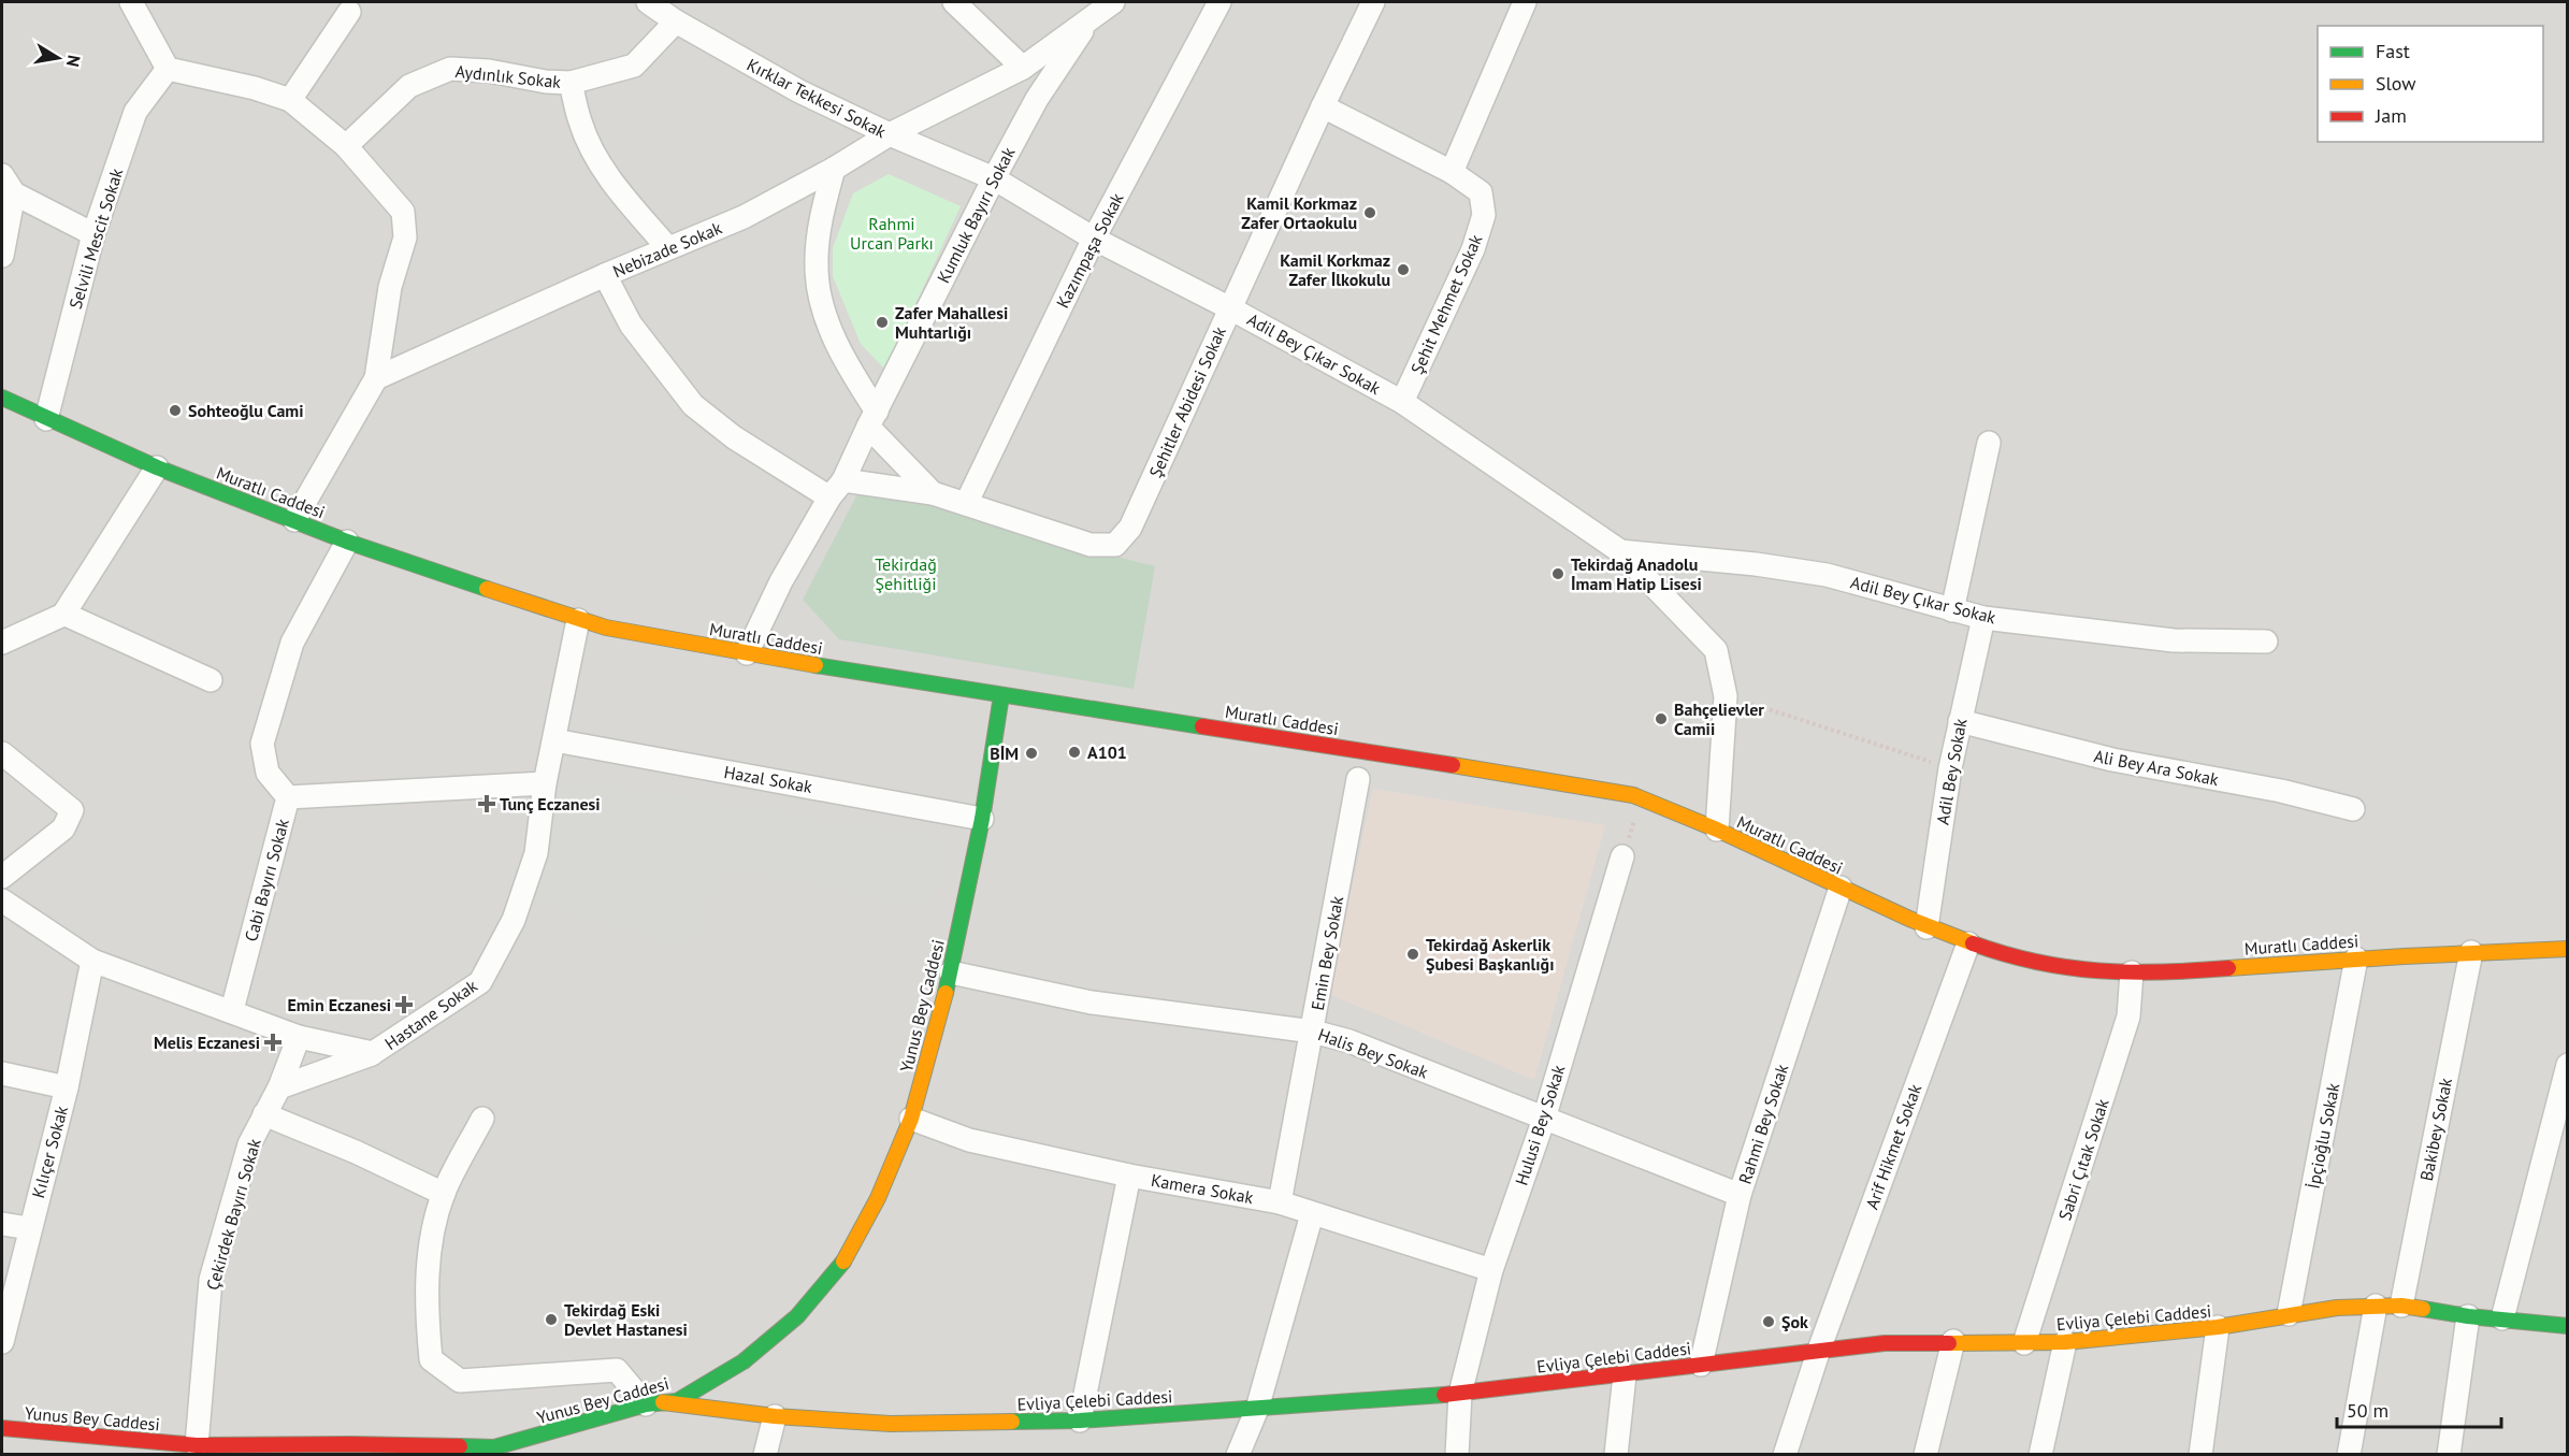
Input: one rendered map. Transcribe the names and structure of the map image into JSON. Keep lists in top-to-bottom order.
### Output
{
  "streets": {
    "street": [
      "Aydınlık Sokak",
      "Kırklar Tekkesi Sokak",
      "Kumluk Bayırı Sokak",
      "Selvili Mescit Sokak",
      "Nebizade Sokak",
      "Kazımpaşa Sokak",
      "Şehit Mehmet Sokak",
      "Adil Bey Çıkar Sokak",
      "Şehitler Abidesi Sokak",
      "Muratlı Caddesi",
      "Ali Bey Ara Sokak",
      "Adil Bey Sokak",
      "Hazal Sokak",
      "Cabi Bayırı Sokak",
      "Emin Bey Sokak",
      "Yunus Bey Caddesi",
      "Hastane Sokak",
      "Halis Bey Sokak",
      "Rahmi Bey Sokak",
      "Hulusi Bey Sokak",
      "Bakibey Sokak",
      "İpçioğlu Sokak",
      "Arif Hikmet Sokak",
      "Kılıçer Sokak",
      "Sabri Çıtak Sokak",
      "Kamera Sokak",
      "Çekirdek Bayırı Sokak",
      "Evliya Çelebi Caddesi"
    ]
  },
  "crossings": [
    ["Aydınlık Sokak", "Kırklar Tekkesi Sokak"],
    ["Kırklar Tekkesi Sokak", "Kumluk Bayırı Sokak"],
    ["Kırklar Tekkesi Sokak", "Nebizade Sokak"],
    ["Kırklar Tekkesi Sokak", "Adil Bey Çıkar Sokak"],
    ["Kumluk Bayırı Sokak", "Nebizade Sokak"],
    ["Kumluk Bayırı Sokak", "Adil Bey Çıkar Sokak"],
    ["Kumluk Bayırı Sokak", "Şehitler Abidesi Sokak"],
    ["Kumluk Bayırı Sokak", "Muratlı Caddesi"],
    ["Selvili Mescit Sokak", "Muratlı Caddesi"],
    ["Kazımpaşa Sokak", "Adil Bey Çıkar Sokak"],
    ["Kazımpaşa Sokak", "Şehitler Abidesi Sokak"],
    ["Şehit Mehmet Sokak", "Adil Bey Çıkar Sokak"],
    ["Şehit Mehmet Sokak", "Şehitler Abidesi Sokak"],
    ["Adil Bey Çıkar Sokak", "Şehitler Abidesi Sokak"],
    ["Adil Bey Çıkar Sokak", "Muratlı Caddesi"],
    ["Adil Bey Çıkar Sokak", "Adil Bey Sokak"],
    ["Muratlı Caddesi", "Adil Bey Sokak"],
    ["Muratlı Caddesi", "Cabi Bayırı Sokak"],
    ["Muratlı Caddesi", "Yunus Bey Caddesi"],
    ["Muratlı Caddesi", "Hastane Sokak"],
    ["Muratlı Caddesi", "Rahmi Bey Sokak"],
    ["Muratlı Caddesi", "Bakibey Sokak"],
    ["Muratlı Caddesi", "İpçioğlu Sokak"],
    ["Muratlı Caddesi", "Arif Hikmet Sokak"],
    ["Muratlı Caddesi", "Sabri Çıtak Sokak"],
    ["Ali Bey Ara Sokak", "Adil Bey Sokak"],
    ["Hazal Sokak", "Yunus Bey Caddesi"],
    ["Hazal Sokak", "Hastane Sokak"],
    ["Cabi Bayırı Sokak", "Hastane Sokak"],
    ["Emin Bey Sokak", "Halis Bey Sokak"],
    ["Emin Bey Sokak", "Kamera Sokak"],
    ["Yunus Bey Caddesi", "Halis Bey Sokak"],
    ["Yunus Bey Caddesi", "Kamera Sokak"],
    ["Yunus Bey Caddesi", "Çekirdek Bayırı Sokak"],
    ["Yunus Bey Caddesi", "Evliya Çelebi Caddesi"],
    ["Hastane Sokak", "Kılıçer Sokak"],
    ["Hastane Sokak", "Çekirdek Bayırı Sokak"],
    ["Halis Bey Sokak", "Rahmi Bey Sokak"],
    ["Halis Bey Sokak", "Hulusi Bey Sokak"],
    ["Rahmi Bey Sokak", "Evliya Çelebi Caddesi"],
    ["Hulusi Bey Sokak", "Kamera Sokak"],
    ["Hulusi Bey Sokak", "Evliya Çelebi Caddesi"],
    ["Bakibey Sokak", "Evliya Çelebi Caddesi"],
    ["İpçioğlu Sokak", "Evliya Çelebi Caddesi"],
    ["Arif Hikmet Sokak", "Evliya Çelebi Caddesi"],
    ["Sabri Çıtak Sokak", "Evliya Çelebi Caddesi"]
  ],
  "parks": ["Rahmi Urcan Parkı", "Tekirdağ Şehitliği"],
  "places": {
    "other": [
      "Kamil Korkmaz Zafer Ortaokulu",
      "Kamil Korkmaz Zafer İlkokulu",
      "Zafer Mahallesi Muhtarlığı",
      "Sohteoğlu Cami",
      "Tekirdağ Anadolu İmam Hatip Lisesi",
      "Bahçelievler Camii",
      "A101",
      "BİM",
      "Tekirdağ Askerlik Şubesi Başkanlığı",
      "Tekirdağ Eski Devlet Hastanesi",
      "Şok"
    ],
    "health": ["Tunç Eczanesi", "Emin Eczanesi", "Melis Eczanesi"]
  },
  "legend": ["Fast", "Slow", "Jam"],
  "scale_bar": "50 m",
  "north": "right"
}
